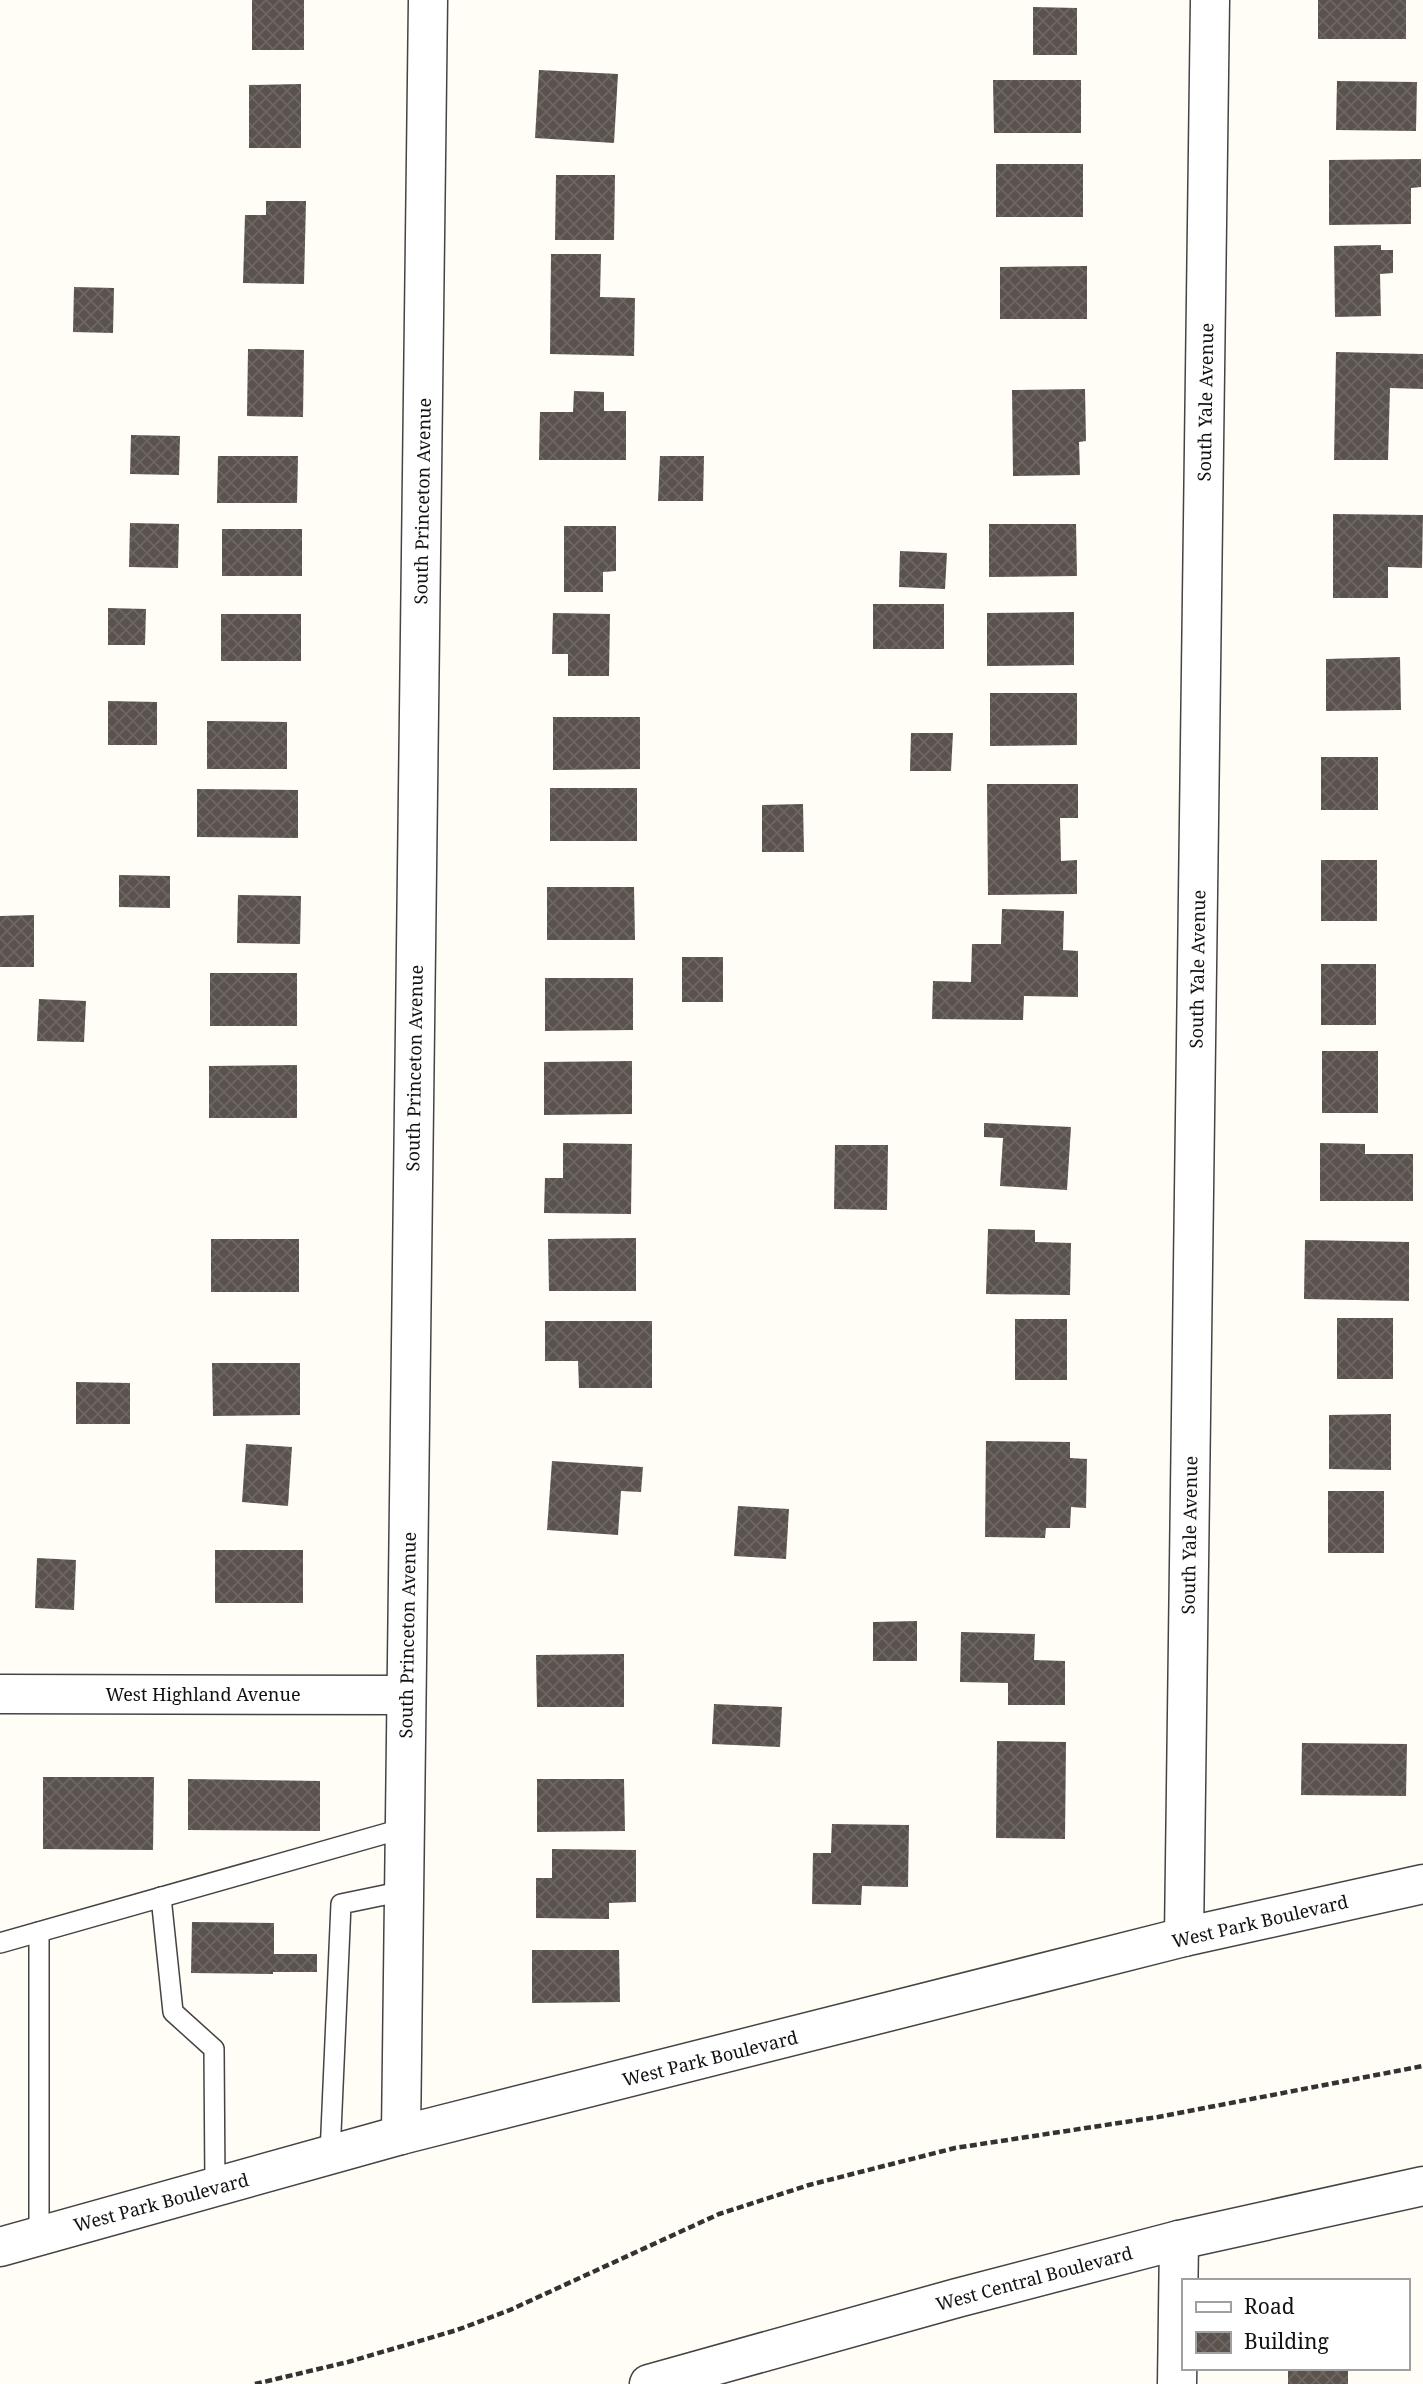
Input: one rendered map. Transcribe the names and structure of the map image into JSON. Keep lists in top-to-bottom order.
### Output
{
  "streets": {
    "street": [
      "South Yale Avenue",
      "South Princeton Avenue",
      "West Highland Avenue",
      "West Park Boulevard",
      "West Central Boulevard"
    ]
  },
  "crossings": [
    ["South Yale Avenue", "West Park Boulevard"],
    ["South Princeton Avenue", "West Highland Avenue"],
    ["South Princeton Avenue", "West Park Boulevard"]
  ],
  "legend": ["Road", "Building"]
}
